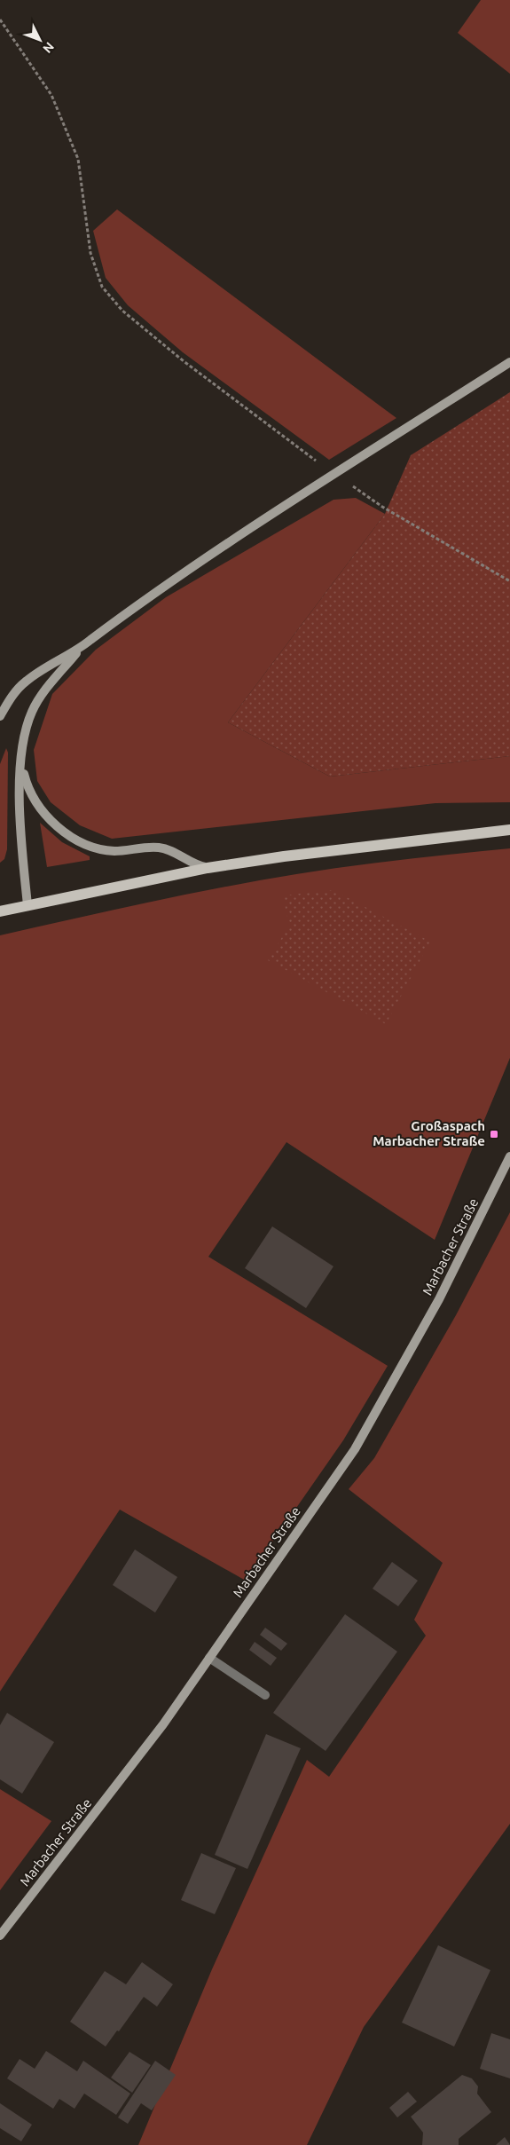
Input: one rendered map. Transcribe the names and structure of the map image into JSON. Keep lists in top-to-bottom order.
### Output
{
  "streets": {
    "main road": ["Marbacher Straße"]
  },
  "places": {
    "transit": ["Großaspach Marbacher Straße"]
  },
  "north": "bottom right"
}
